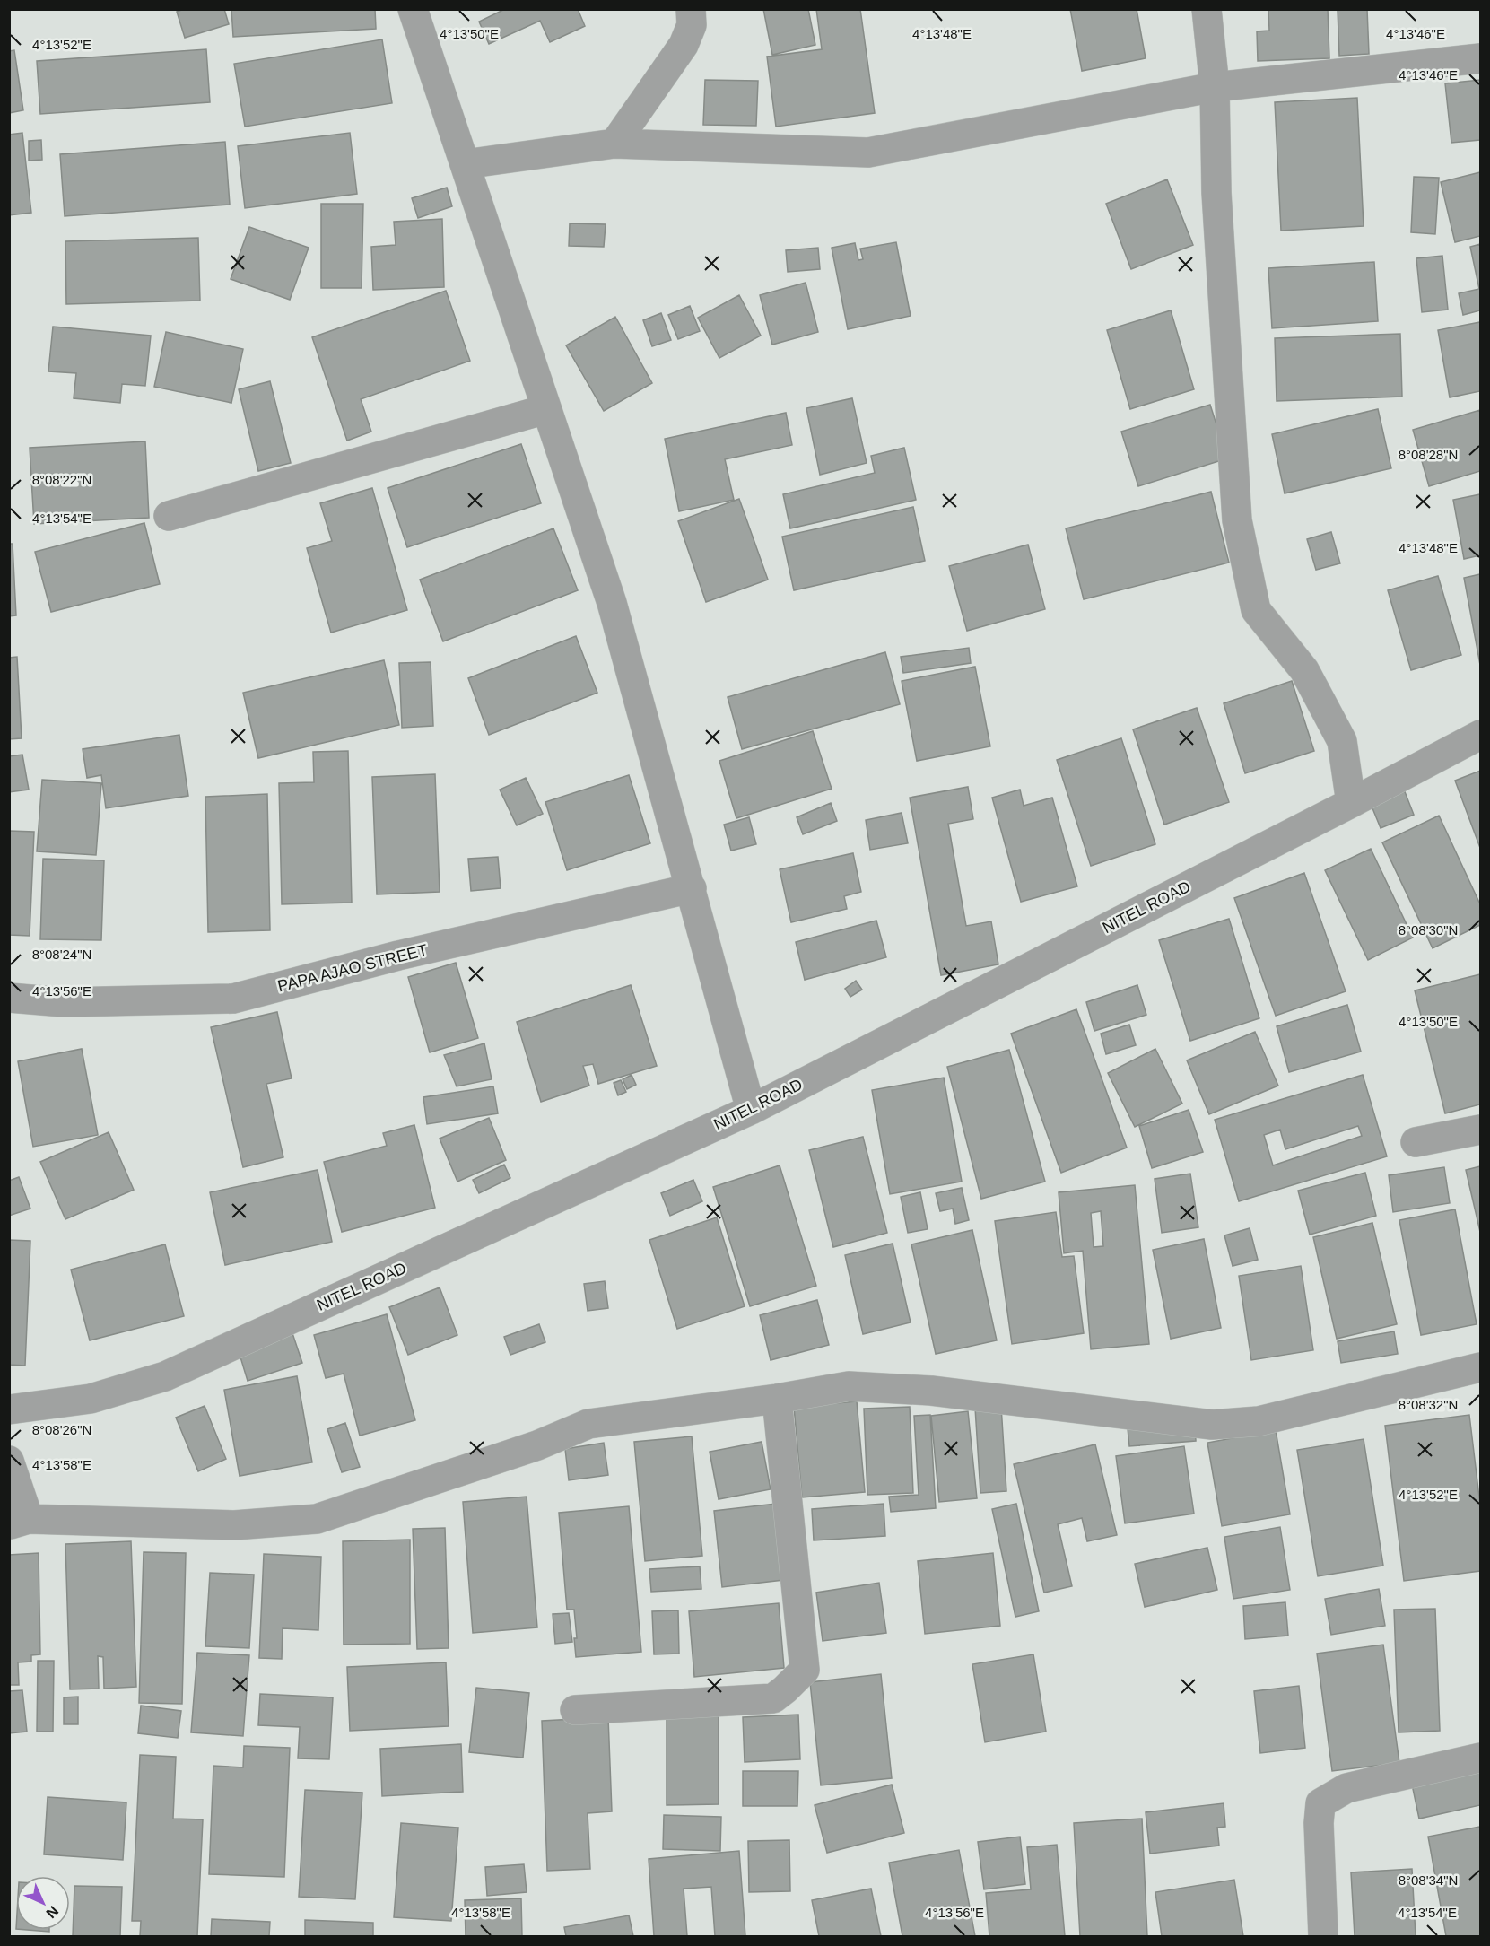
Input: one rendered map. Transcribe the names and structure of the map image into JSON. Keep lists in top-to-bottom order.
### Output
{
  "streets": {
    "street": ["NITEL ROAD", "PAPA AJAO STREET"]
  },
  "north": "bottom right",
  "coordinates": [
    "4°13'50\"E",
    "4°13'48\"E",
    "4°13'46\"E",
    "4°13'52\"E",
    "8°08'28\"N",
    "8°08'22\"N",
    "4°13'54\"E",
    "8°08'30\"N",
    "8°08'24\"N",
    "4°13'56\"E",
    "8°08'32\"N",
    "8°08'26\"N",
    "4°13'58\"E",
    "8°08'34\"N"
  ]
}
